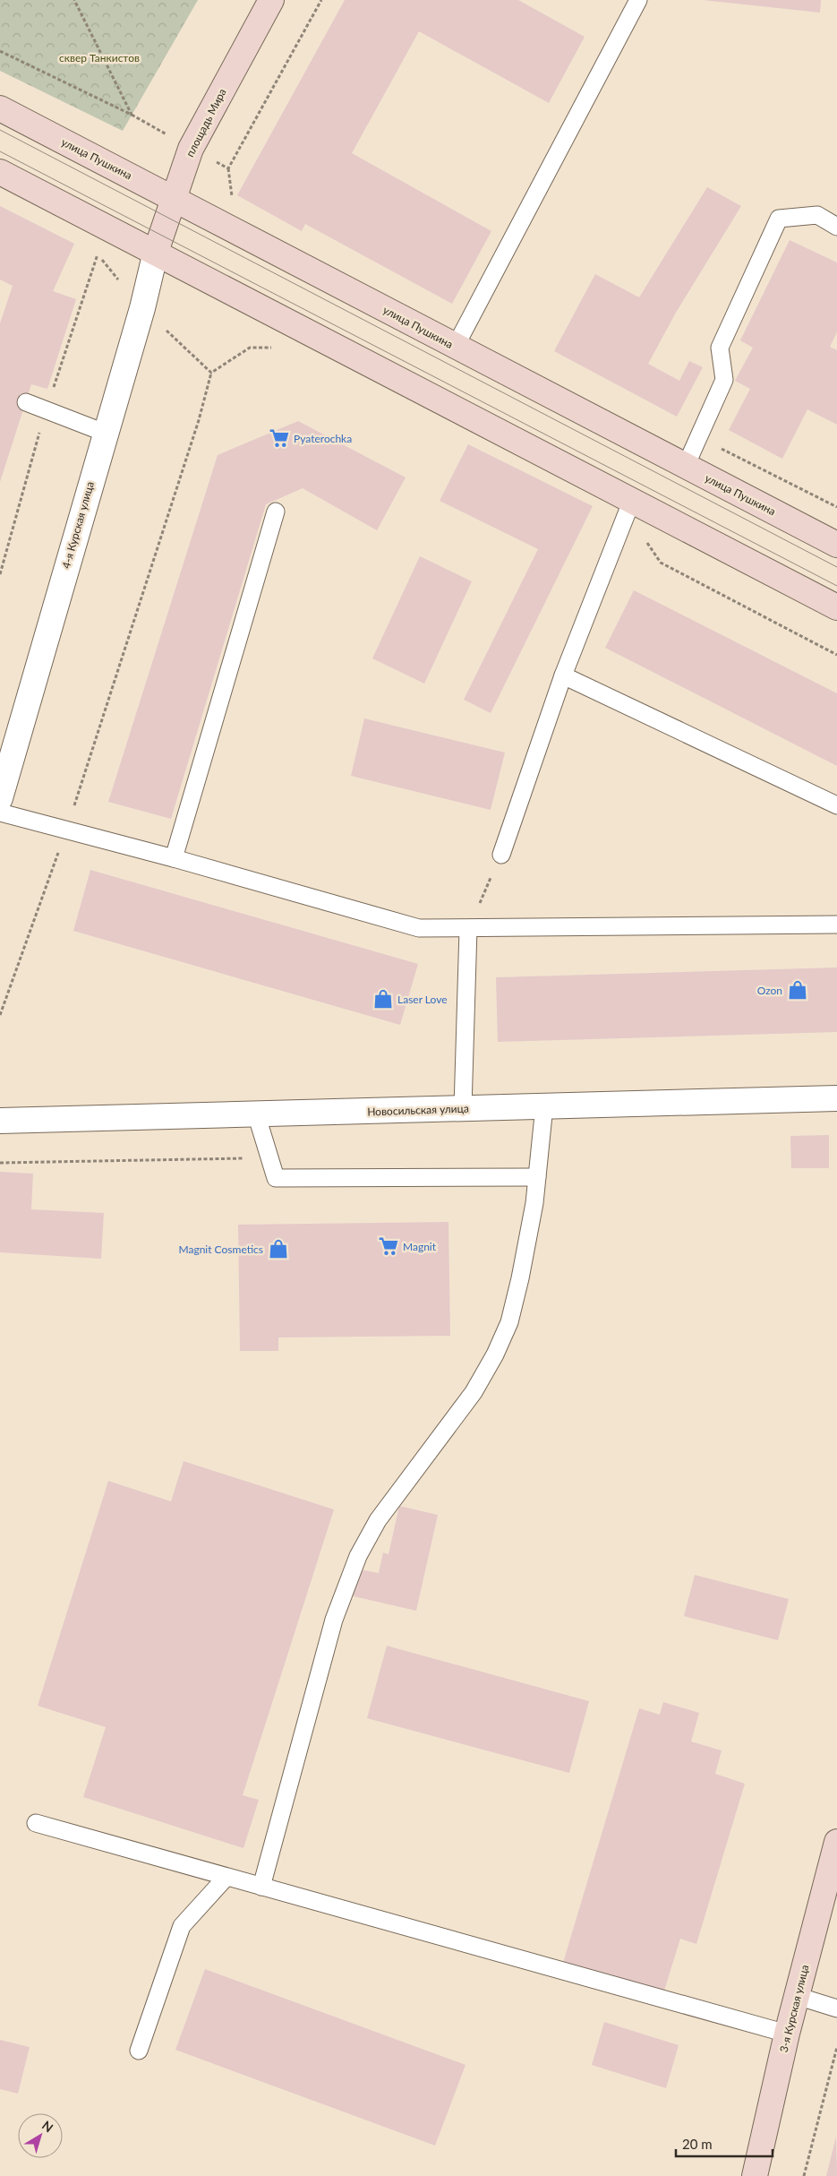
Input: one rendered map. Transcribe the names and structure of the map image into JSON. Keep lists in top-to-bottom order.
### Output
{
  "streets": {
    "main road": ["площадь Мира", "улица Пушкина", "3-я Курская улица"],
    "street": ["4-я Курская улица", "Новосильская улица"]
  },
  "crossings": [
    ["площадь Мира", "улица Пушкина"],
    ["площадь Мира", "4-я Курская улица"]
  ],
  "parks": ["сквер Танкистов"],
  "places": {
    "supermarket": ["Pyaterochka", "Magnit"],
    "shop": ["Ozon", "Laser Love", "Magnit Cosmetics"]
  },
  "scale_bar": "20 m",
  "north": "top right"
}
